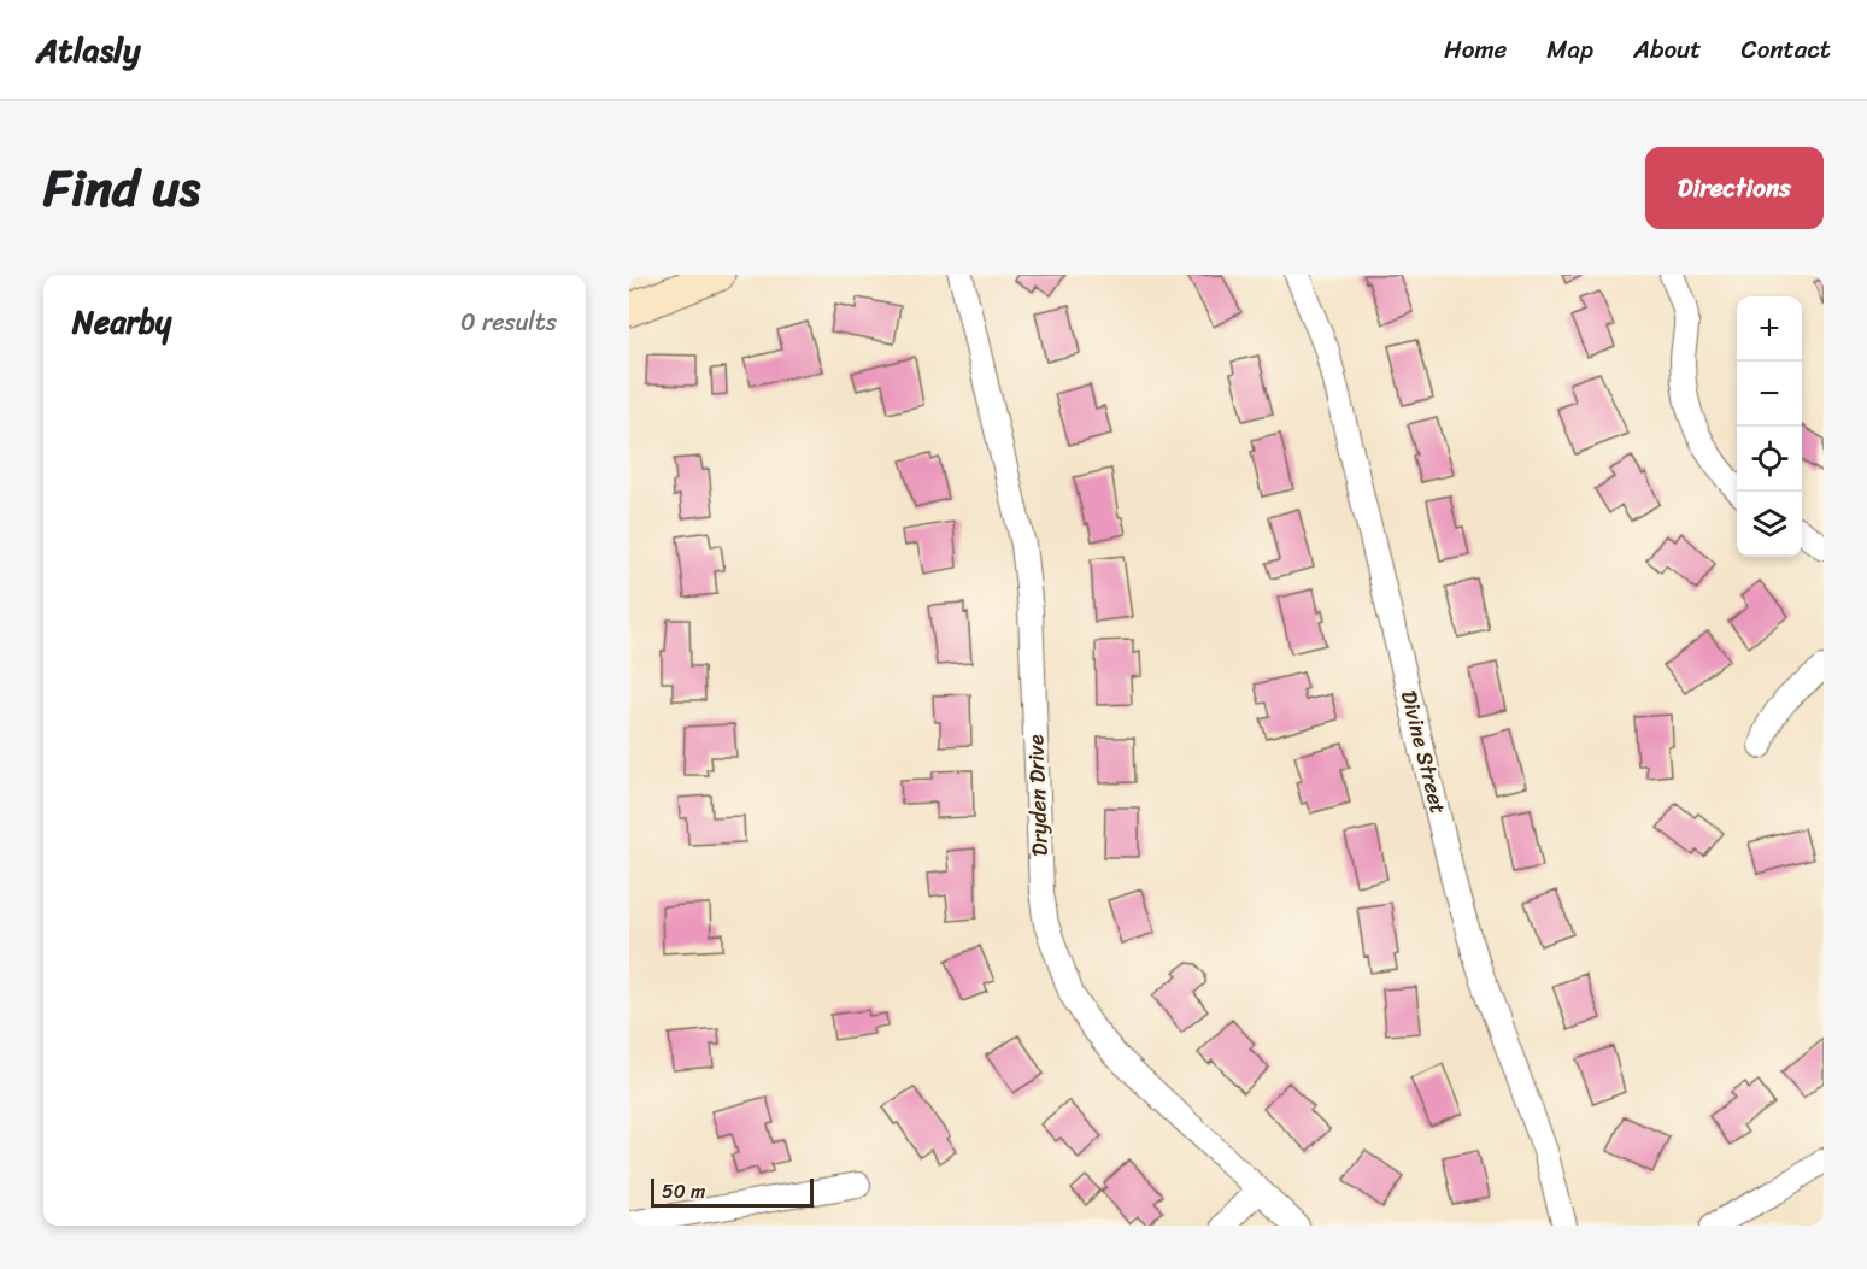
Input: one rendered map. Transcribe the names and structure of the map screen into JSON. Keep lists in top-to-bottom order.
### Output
{
  "streets": {
    "street": ["Divine Street", "Dryden Drive"]
  },
  "scale_bar": "50 m",
  "page": {
    "header": "Atlasly",
    "nav": [
      "Home",
      "Map",
      "About",
      "Contact"
    ],
    "title": "Find us",
    "buttons": "Directions",
    "heading": ["Nearby", "0 results"],
    "map_buttons": ["+", "−"],
    "scale": "50 m"
  }
}
